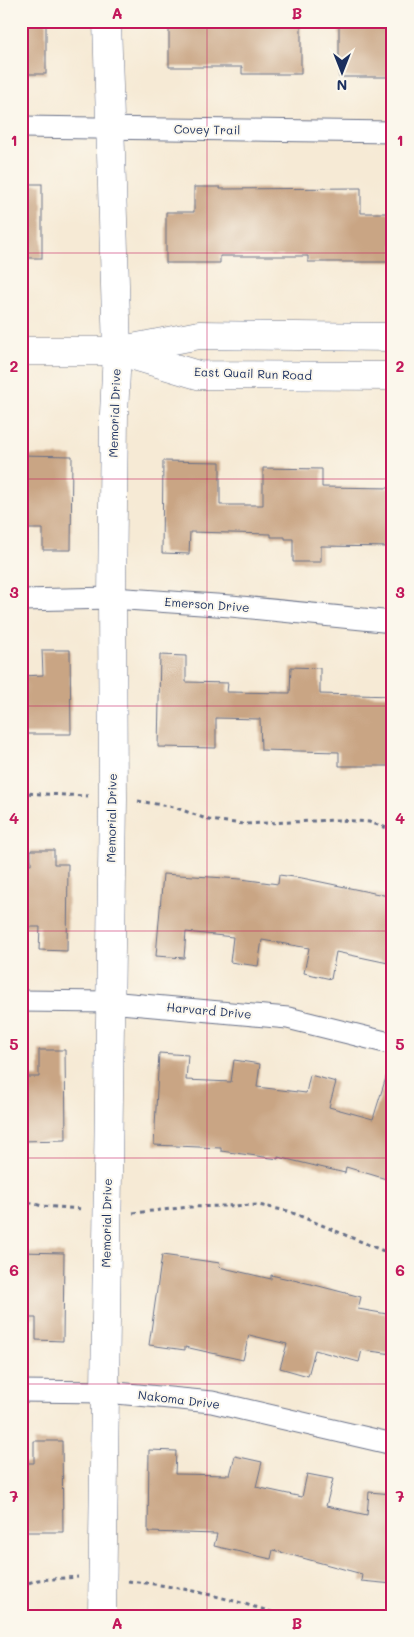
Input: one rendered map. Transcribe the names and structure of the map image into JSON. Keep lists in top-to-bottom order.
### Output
{
  "streets": {
    "street": [
      "Covey Trail",
      "East Quail Run Road",
      "Memorial Drive",
      "Emerson Drive",
      "Harvard Drive",
      "Nakoma Drive"
    ]
  },
  "crossings": [
    ["Covey Trail", "Memorial Drive"],
    ["East Quail Run Road", "Memorial Drive"],
    ["Memorial Drive", "Emerson Drive"],
    ["Memorial Drive", "Harvard Drive"],
    ["Memorial Drive", "Nakoma Drive"]
  ],
  "north": "bottom",
  "grid": {
    "columns": ["A", "B"],
    "rows": [
      "1",
      "2",
      "3",
      "4",
      "5",
      "6",
      "7"
    ]
  }
}
